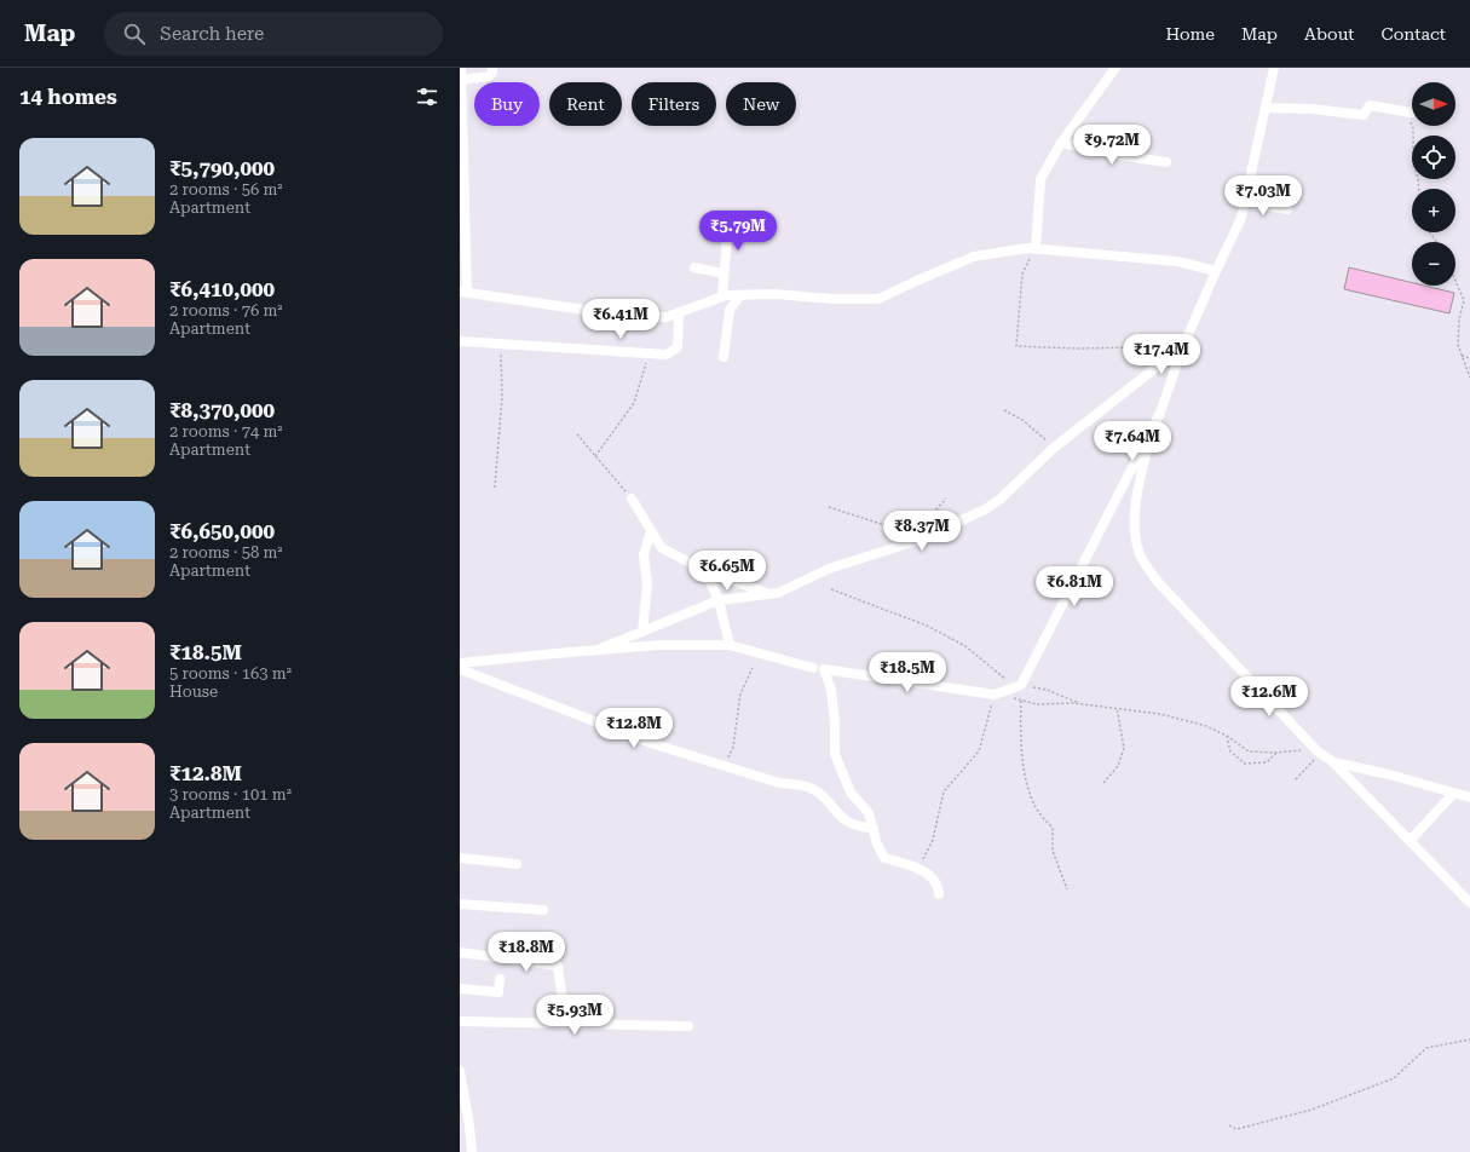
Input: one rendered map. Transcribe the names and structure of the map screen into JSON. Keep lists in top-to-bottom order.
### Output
{
  "north": "right",
  "page": {
    "header": "Map",
    "search": "Search here",
    "nav": [
      "Home",
      "Map",
      "About",
      "Contact"
    ],
    "heading": "14 homes",
    "map_buttons": ["+", "−"],
    "chip": [
      "Buy",
      "Rent",
      "Filters",
      "New"
    ],
    "price": [
      "₹9.72M",
      "₹7.03M",
      "₹5.79M",
      "₹6.41M",
      "₹17.4M",
      "₹7.64M",
      "₹8.37M",
      "₹6.65M",
      "₹6.81M",
      "₹18.5M",
      "₹12.6M",
      "₹12.8M",
      "₹18.8M",
      "₹5.93M"
    ],
    "list": [
      {
        "name": "₹5,790,000",
        "note": "2 rooms · 56 m² · Apartment"
      },
      {
        "name": "₹6,410,000",
        "note": "2 rooms · 76 m² · Apartment"
      },
      {
        "name": "₹8,370,000",
        "note": "2 rooms · 74 m² · Apartment"
      },
      {
        "name": "₹6,650,000",
        "note": "2 rooms · 58 m² · Apartment"
      },
      {
        "name": "₹18.5M",
        "note": "5 rooms · 163 m² · House"
      },
      {
        "name": "₹12.8M",
        "note": "3 rooms · 101 m² · Apartment"
      }
    ]
  }
}
